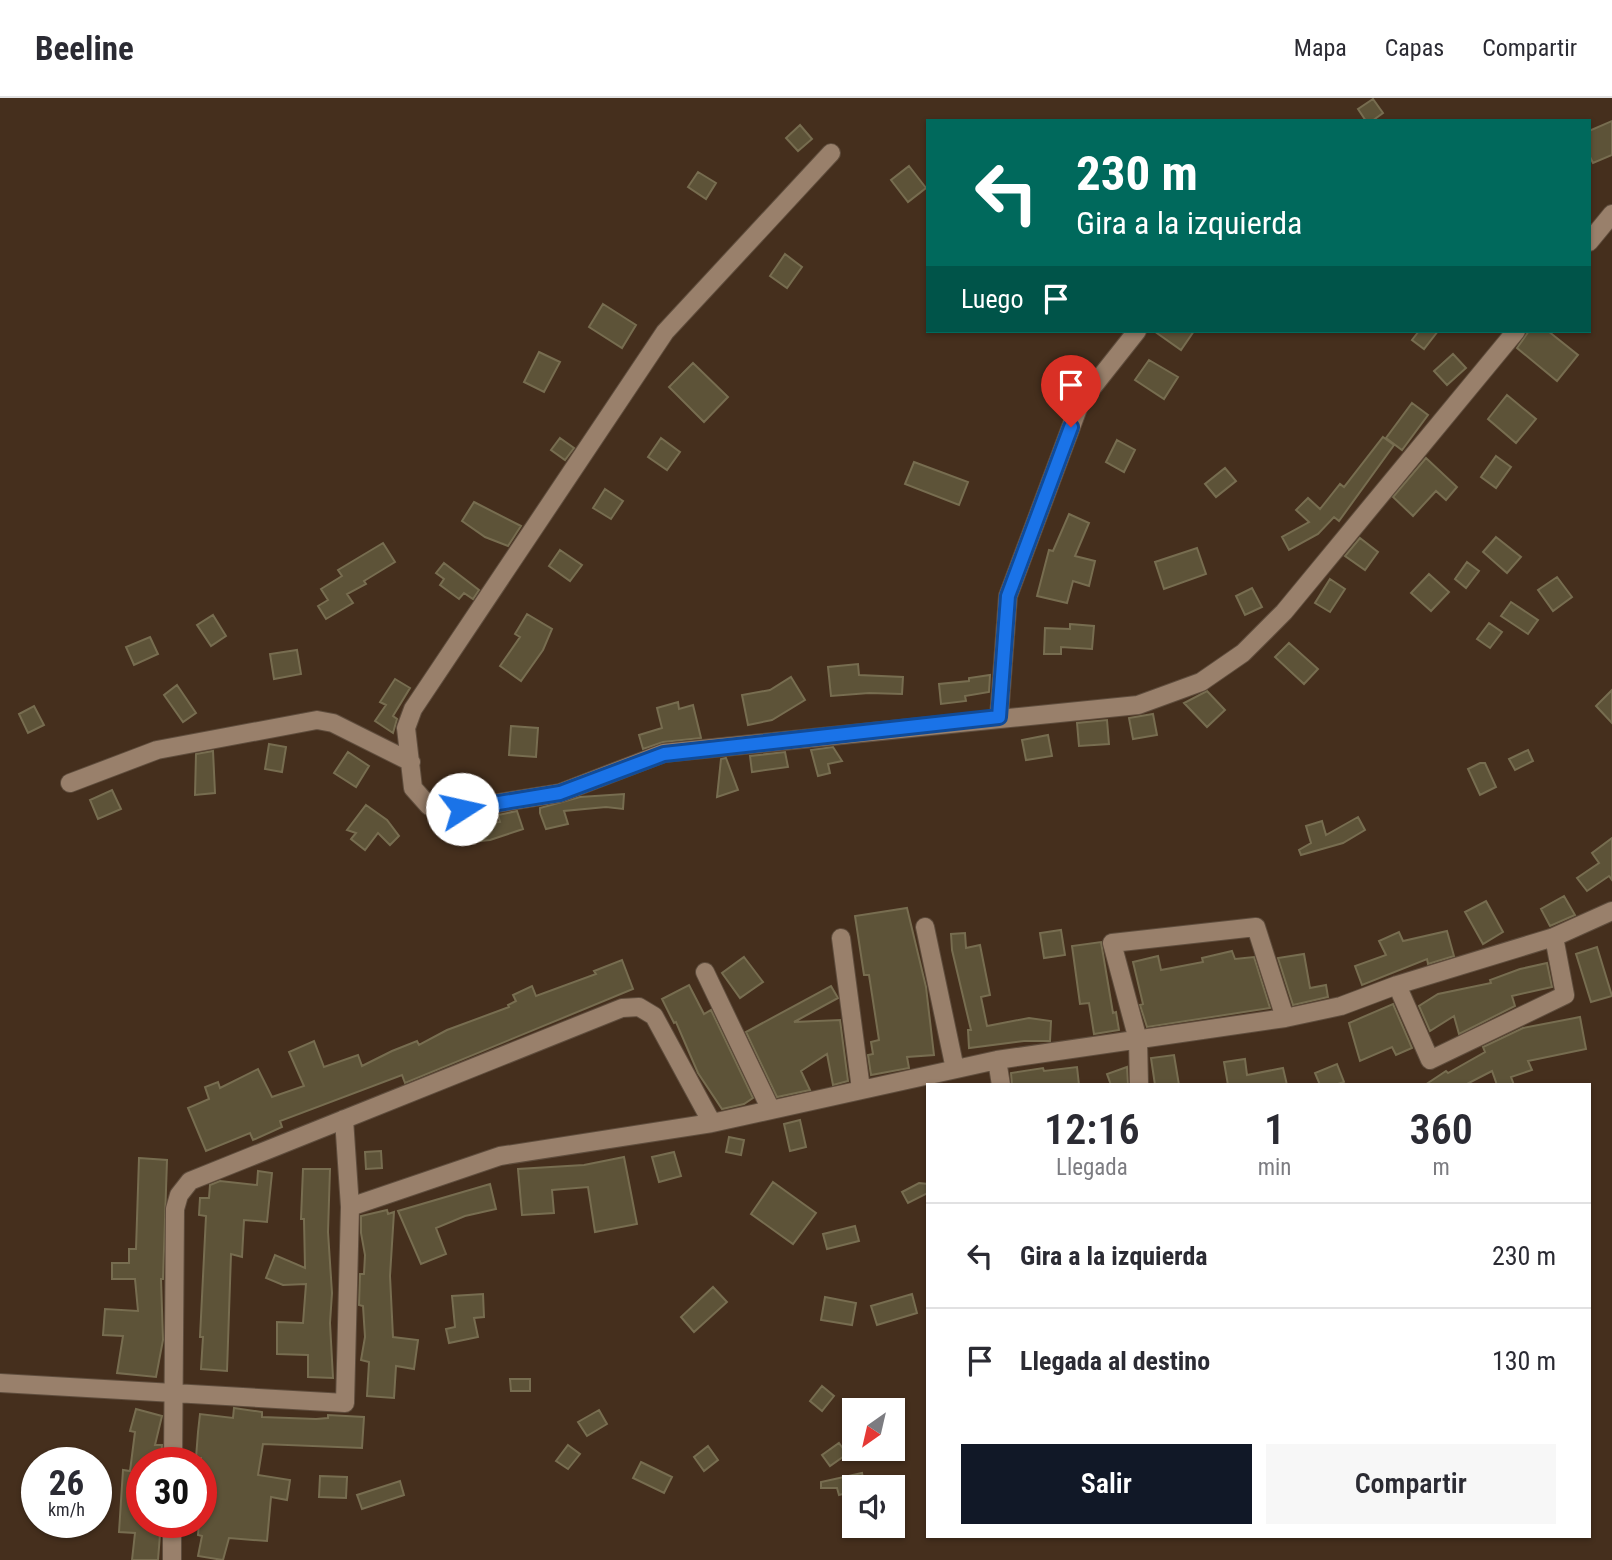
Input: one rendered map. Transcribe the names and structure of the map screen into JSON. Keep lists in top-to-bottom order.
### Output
{
  "north": "bottom left",
  "page": {
    "header": "Beeline",
    "nav": ["Mapa", "Capas", "Compartir"],
    "turn": ["230 m", "Gira a la izquierda"],
    "then": "Luego",
    "eta": [
      "12:16",
      "Llegada",
      "1",
      "min",
      "360",
      "m"
    ],
    "list": [
      {
        "name": "Gira a la izquierda",
        "value": "230 m"
      },
      {
        "name": "Llegada al destino",
        "value": "130 m"
      }
    ],
    "buttons": ["Salir", "Compartir"],
    "speed": "26 km/h",
    "limit": "30"
  }
}
